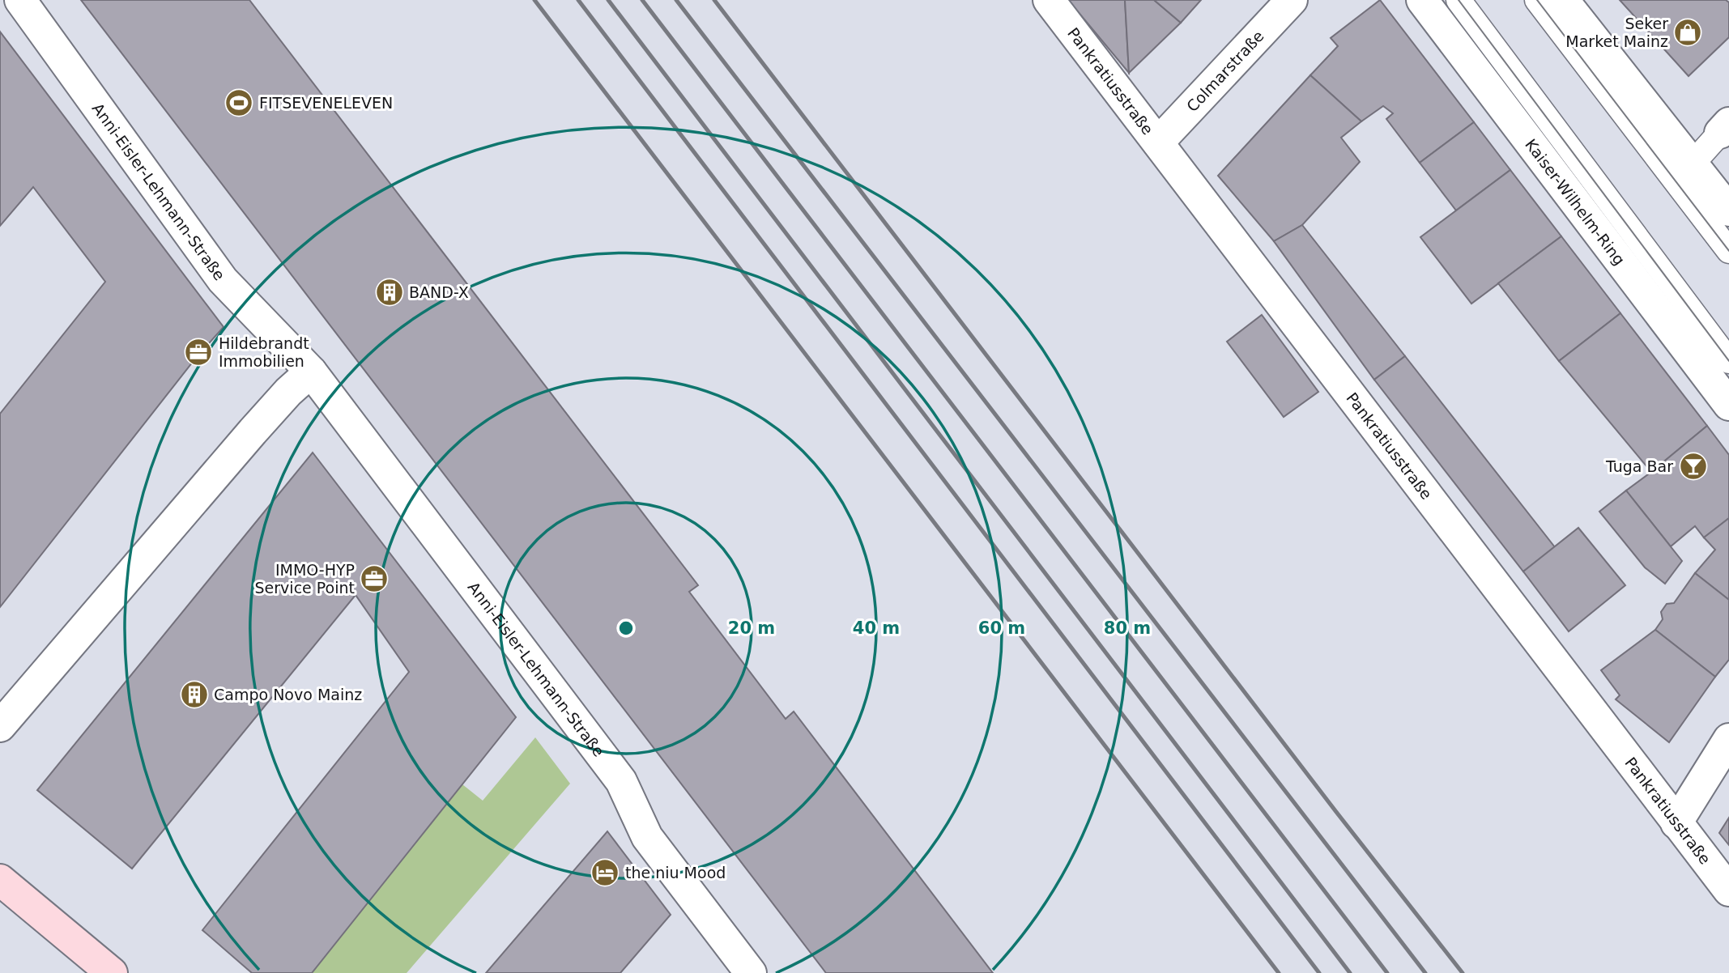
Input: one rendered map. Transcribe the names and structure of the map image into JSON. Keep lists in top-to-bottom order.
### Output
{
  "streets": {
    "street": [
      "Colmarstraße",
      "Pankratiusstraße",
      "Anni-Eisler-Lehmann-Straße",
      "Kaiser-Wilhelm-Ring"
    ]
  },
  "crossings": [
    ["Colmarstraße", "Pankratiusstraße"]
  ],
  "places": {
    "shop": ["Seker Market Mainz"],
    "sports": ["FITSEVENELEVEN"],
    "building": ["BAND-X", "Campo Novo Mainz"],
    "office": ["Hildebrandt Immobilien", "IMMO-HYP Service Point"],
    "bar": ["Tuga Bar"],
    "hotel": ["the niu Mood"]
  },
  "rings": [
    "20 m",
    "40 m",
    "60 m",
    "80 m"
  ]
}
